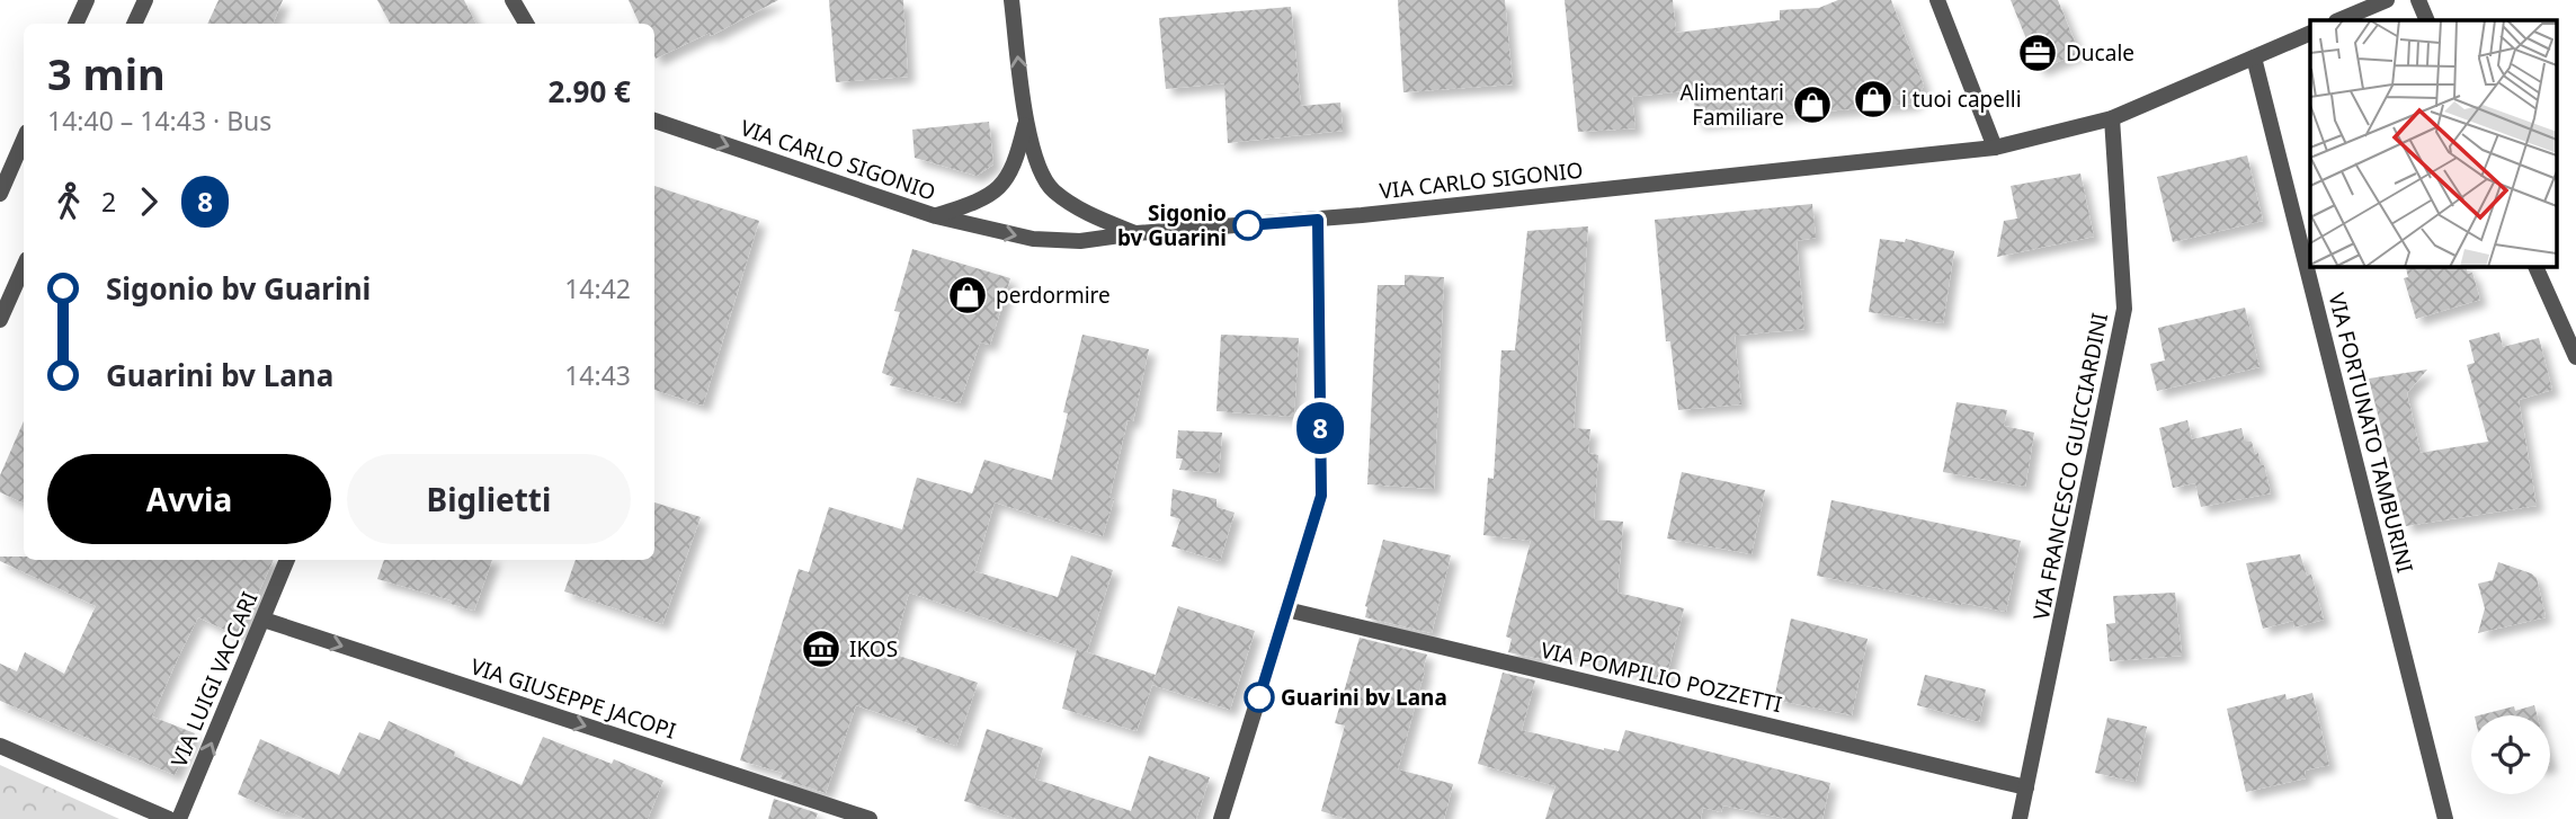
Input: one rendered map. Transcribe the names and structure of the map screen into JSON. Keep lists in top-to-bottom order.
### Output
{
  "streets": {
    "street": [
      "VIA CARLO SIGONIO",
      "VIA FORTUNATO TAMBURINI",
      "VIA FRANCESCO GUICCIARDINI",
      "VIA POMPILIO POZZETTI",
      "VIA LUIGI VACCARI",
      "VIA GIUSEPPE JACOPI"
    ]
  },
  "crossings": [
    ["VIA CARLO SIGONIO", "VIA FORTUNATO TAMBURINI"],
    ["VIA CARLO SIGONIO", "VIA FRANCESCO GUICCIARDINI"],
    ["VIA FRANCESCO GUICCIARDINI", "VIA POMPILIO POZZETTI"],
    ["VIA LUIGI VACCARI", "VIA GIUSEPPE JACOPI"]
  ],
  "one_way": ["VIA LUIGI VACCARI", "VIA GIUSEPPE JACOPI"],
  "places": {
    "office": ["Ducale"],
    "shop": ["i tuoi capelli", "Alimentari Familiare", "perdormire"],
    "other": ["Sigonio bv Guarini", "Guarini bv Lana"],
    "museum": ["IKOS"]
  },
  "lines": ["bus line 8"],
  "page": {
    "on_map": "8",
    "heading": ["3 min", "14:40 – 14:43 · Bus", "2.90 €"],
    "legs": ["2", "8"],
    "list": [
      {
        "name": "Sigonio bv Guarini",
        "value": "14:42"
      },
      {
        "name": "Guarini bv Lana",
        "value": "14:43"
      }
    ],
    "buttons": ["Avvia", "Biglietti"]
  }
}
